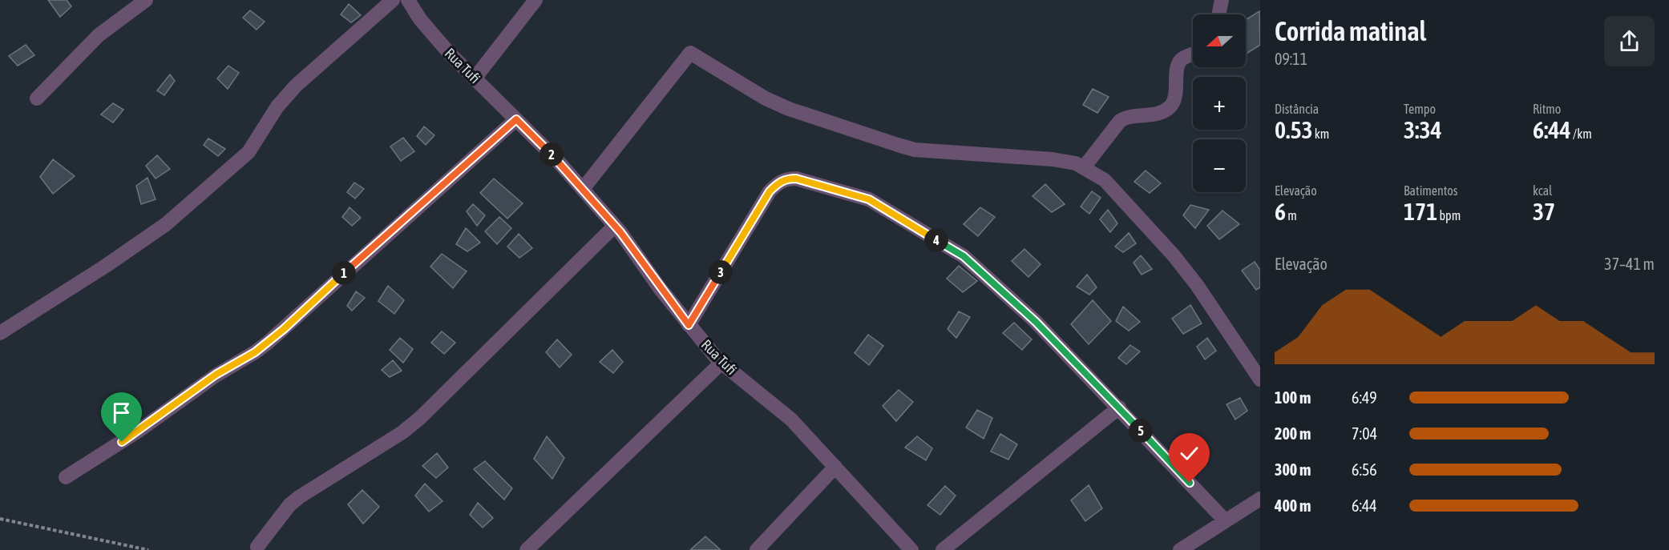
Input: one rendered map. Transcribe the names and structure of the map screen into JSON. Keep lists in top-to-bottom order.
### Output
{
  "streets": {
    "street": ["Rua Tufi"]
  },
  "north": "left",
  "page": {
    "heading": ["Corrida matinal", "09:11"],
    "map_buttons": ["+", "−"],
    "stats": [
      ["Distância", "0.53 km"],
      ["Tempo", "3:34"],
      ["Ritmo", "6:44 /km"],
      ["Elevação", "6 m"],
      ["Batimentos", "171 bpm"],
      ["kcal", "37"]
    ],
    "pins": [
      "2",
      "4",
      "3",
      "1",
      "5"
    ],
    "chart": ["Elevação", "37–41 m"],
    "list": [
      {
        "name": "100 m",
        "note": "6:49"
      },
      {
        "name": "200 m",
        "note": "7:04"
      },
      {
        "name": "300 m",
        "note": "6:56"
      },
      {
        "name": "400 m",
        "note": "6:44"
      }
    ]
  }
}
